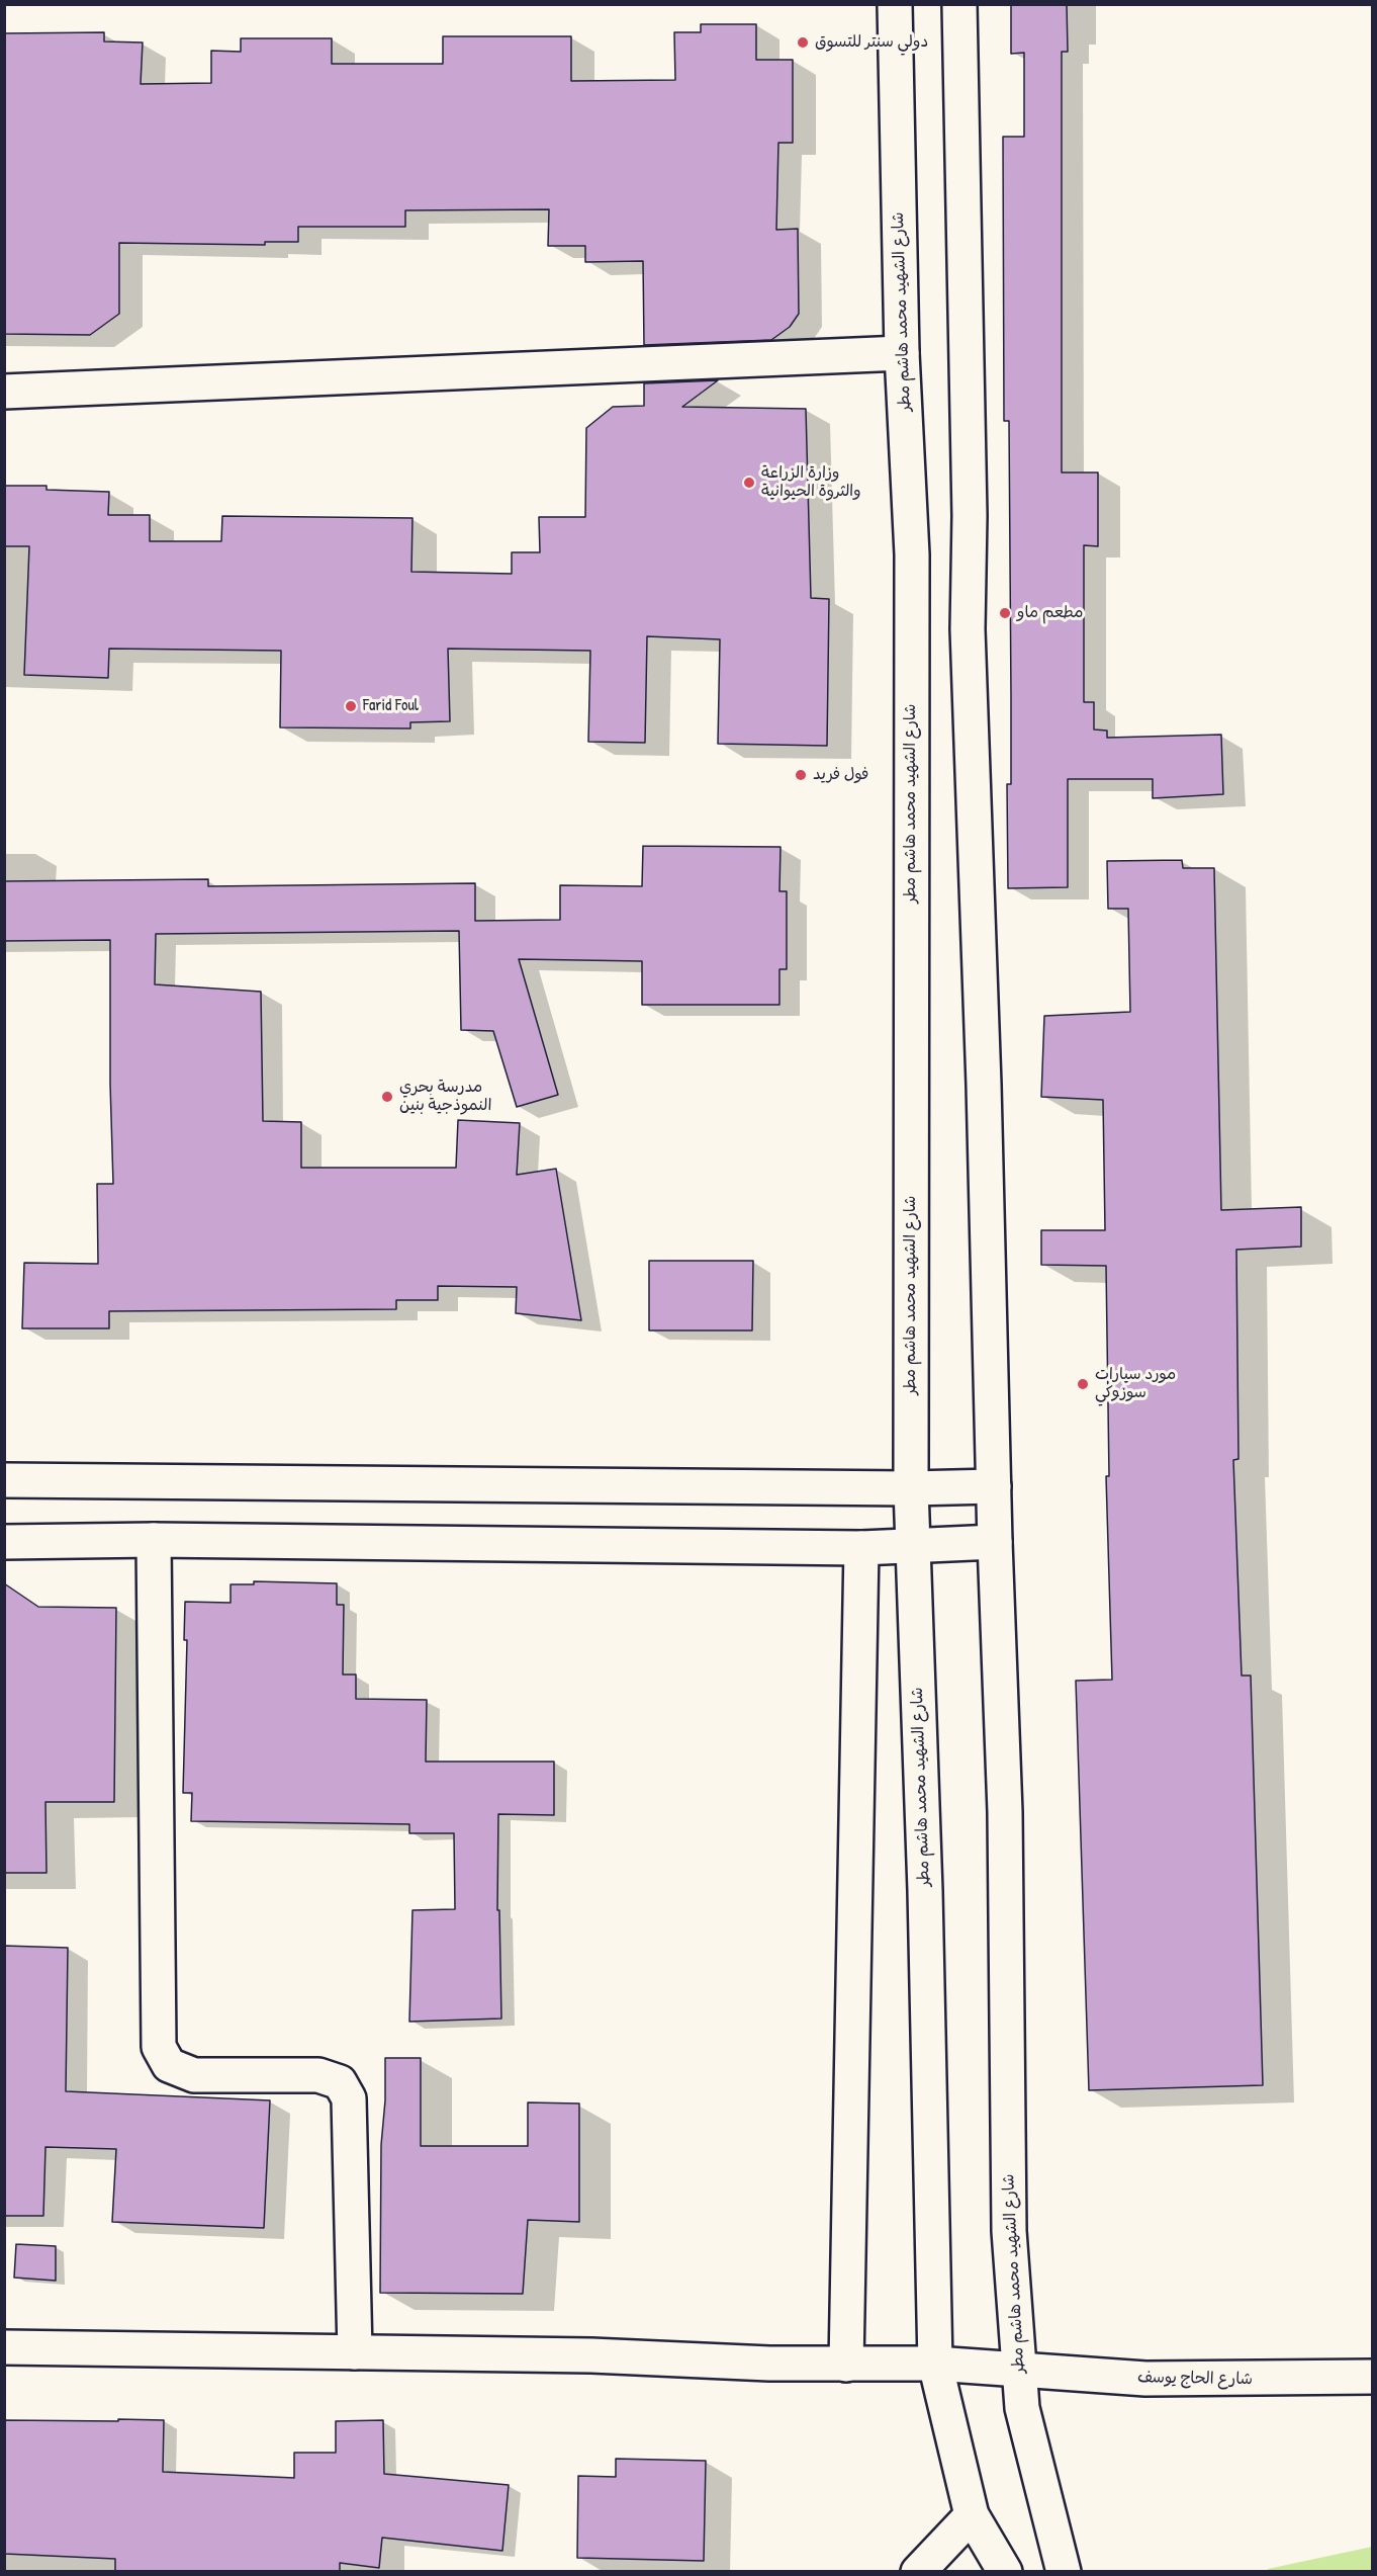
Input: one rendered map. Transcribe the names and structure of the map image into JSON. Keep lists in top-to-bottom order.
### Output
{
  "streets": {
    "main road": ["شارع الشهيد محمد هاشم مطر", "شارع الحاج يوسف"]
  },
  "crossings": [
    ["شارع الشهيد محمد هاشم مطر", "شارع الحاج يوسف"]
  ],
  "places": [
    "دولي سنتر للتسوق",
    "وزارة الزراعة والثروة الحيوانية",
    "مطعم ماو",
    "Farid Foul",
    "فول فريد",
    "مدرسة بحري النموذجية بنين",
    "مورد سيارات سوزوكي"
  ]
}
